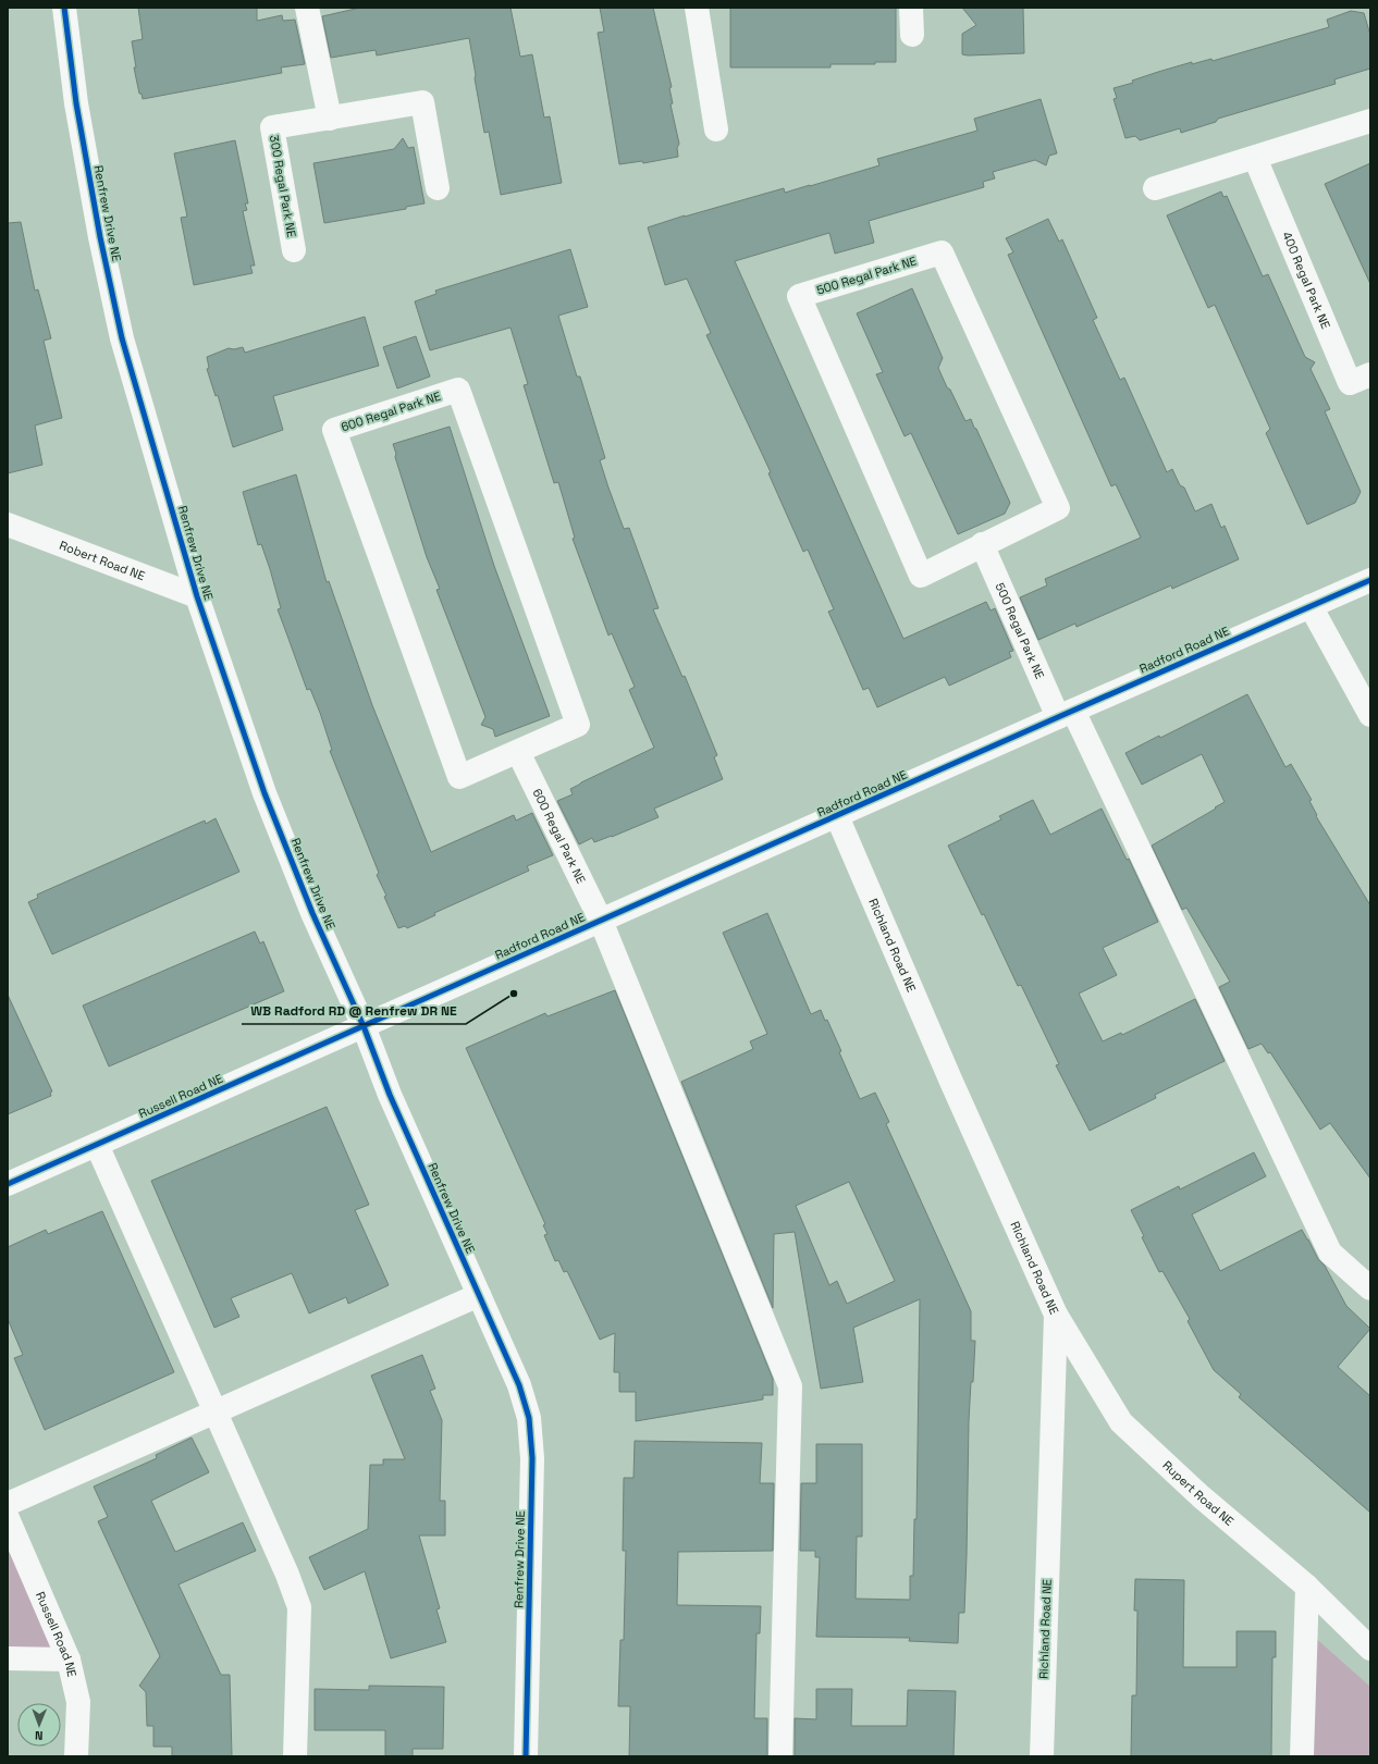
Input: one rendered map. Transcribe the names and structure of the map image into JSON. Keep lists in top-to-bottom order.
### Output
{
  "streets": {
    "street": [
      "300 Regal Park NE",
      "Renfrew Drive NE",
      "500 Regal Park NE",
      "400 Regal Park NE",
      "600 Regal Park NE",
      "Robert Road NE",
      "Radford Road NE",
      "Richland Road NE",
      "Russell Road NE",
      "Rupert Road NE"
    ]
  },
  "crossings": [
    ["Renfrew Drive NE", "Robert Road NE"],
    ["Renfrew Drive NE", "Radford Road NE"],
    ["Renfrew Drive NE", "Russell Road NE"],
    ["500 Regal Park NE", "Radford Road NE"],
    ["600 Regal Park NE", "Radford Road NE"],
    ["Radford Road NE", "Richland Road NE"],
    ["Radford Road NE", "Russell Road NE"],
    ["Richland Road NE", "Rupert Road NE"]
  ],
  "places": ["WB Radford RD @ Renfrew DR NE"],
  "north": "bottom"
}
